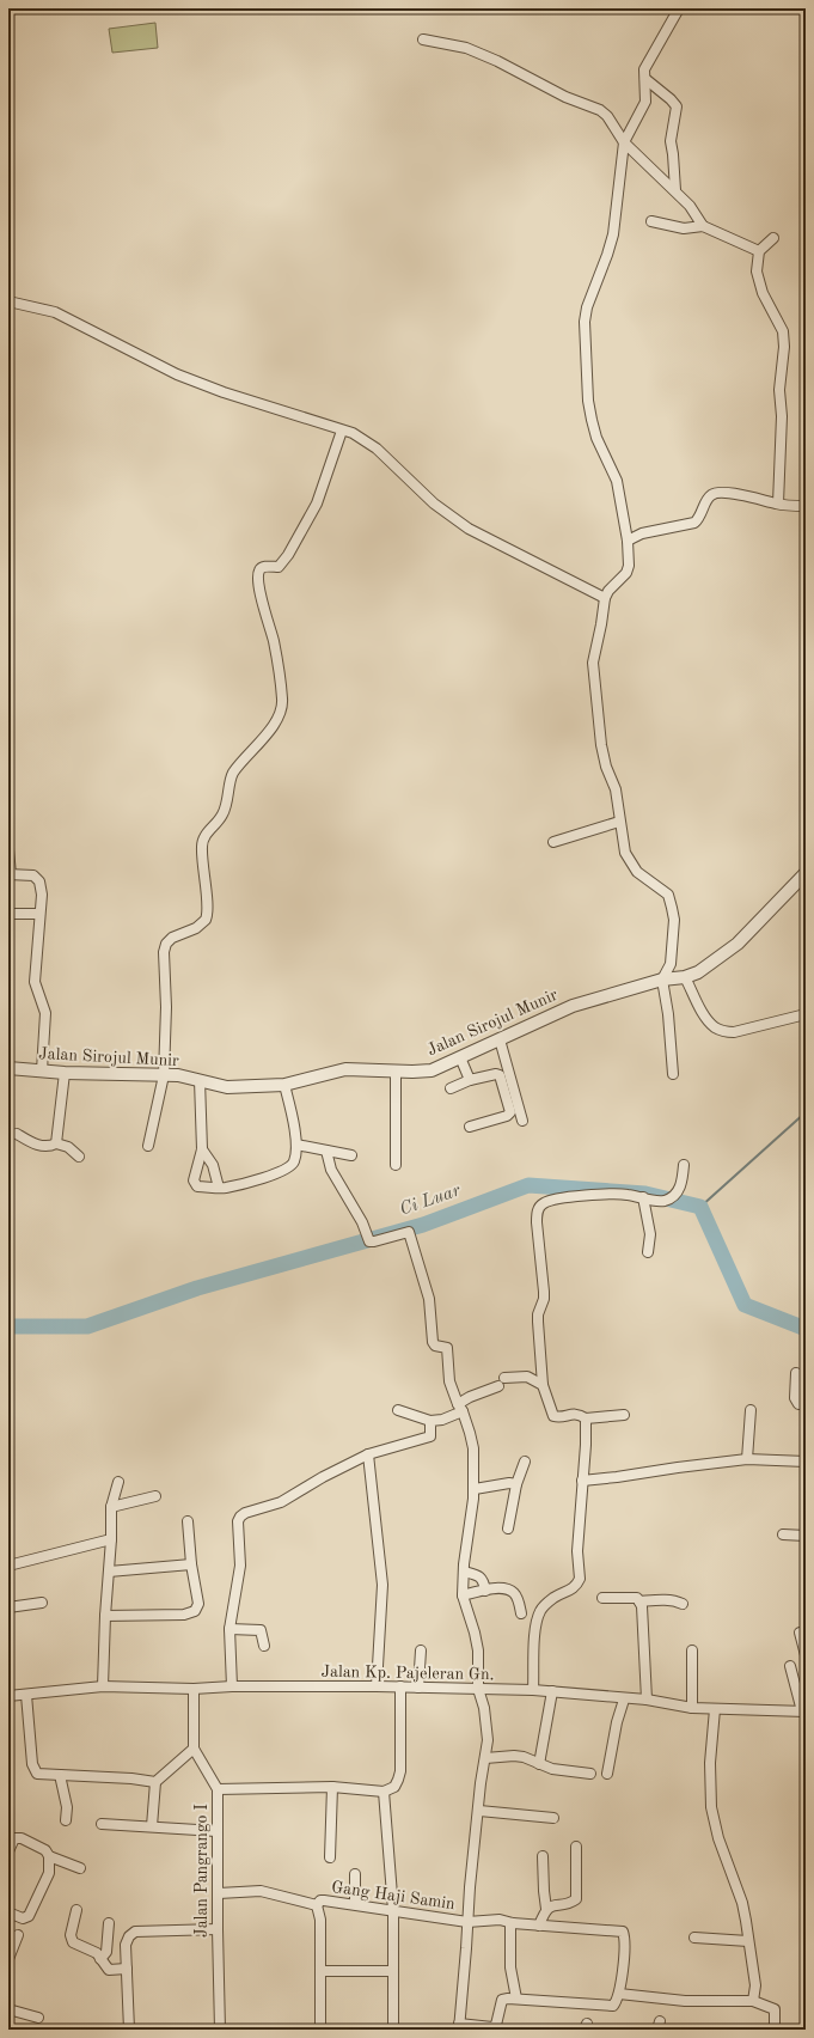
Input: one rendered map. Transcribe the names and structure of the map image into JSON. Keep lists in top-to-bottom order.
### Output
{
  "streets": {
    "street": [
      "Jalan Sirojul Munir",
      "Jalan Kp. Pajeleran Gn.",
      "Jalan Pangrango I",
      "Gang Haji Samin"
    ]
  },
  "water": ["Ci Luar"]
}
